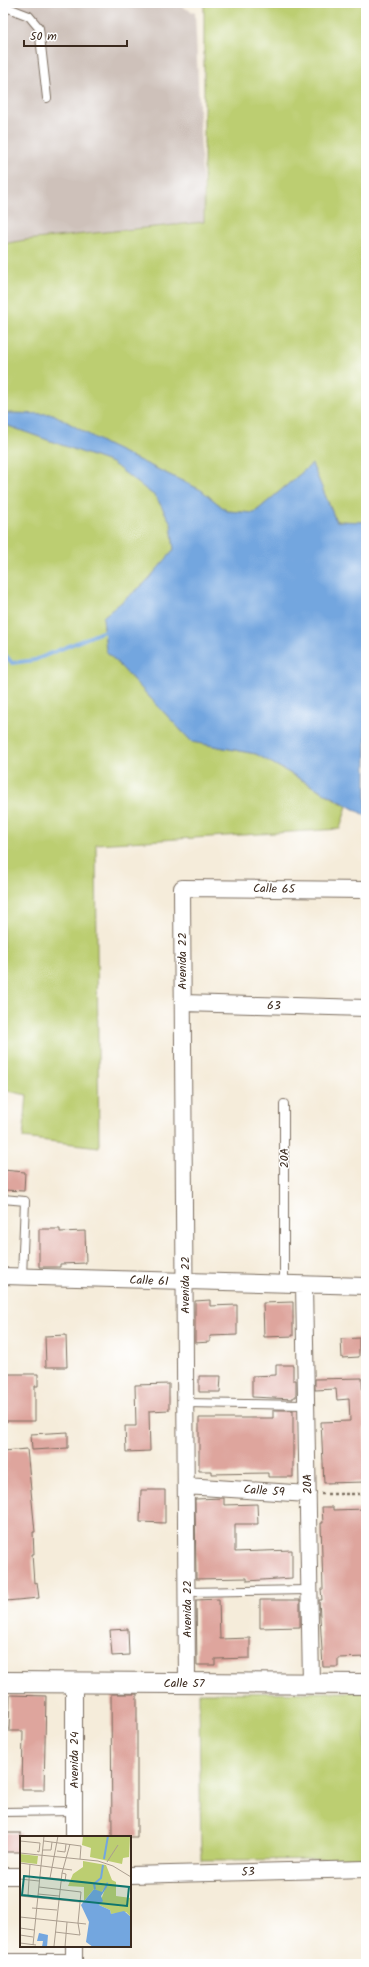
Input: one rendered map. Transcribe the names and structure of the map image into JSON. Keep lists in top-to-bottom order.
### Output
{
  "streets": {
    "street": [
      "Calle 65",
      "Avenida 22",
      "63",
      "20A",
      "Calle 61",
      "Calle 59",
      "Calle 57",
      "Avenida 24",
      "53"
    ]
  },
  "crossings": [
    ["Calle 65", "Avenida 22"],
    ["Avenida 22", "63"],
    ["Avenida 22", "Calle 61"],
    ["Avenida 22", "Calle 59"],
    ["Avenida 22", "Calle 57"],
    ["20A", "Calle 61"],
    ["20A", "Calle 59"],
    ["20A", "Calle 57"],
    ["Calle 57", "Avenida 24"]
  ],
  "scale_bar": "50 m"
}
